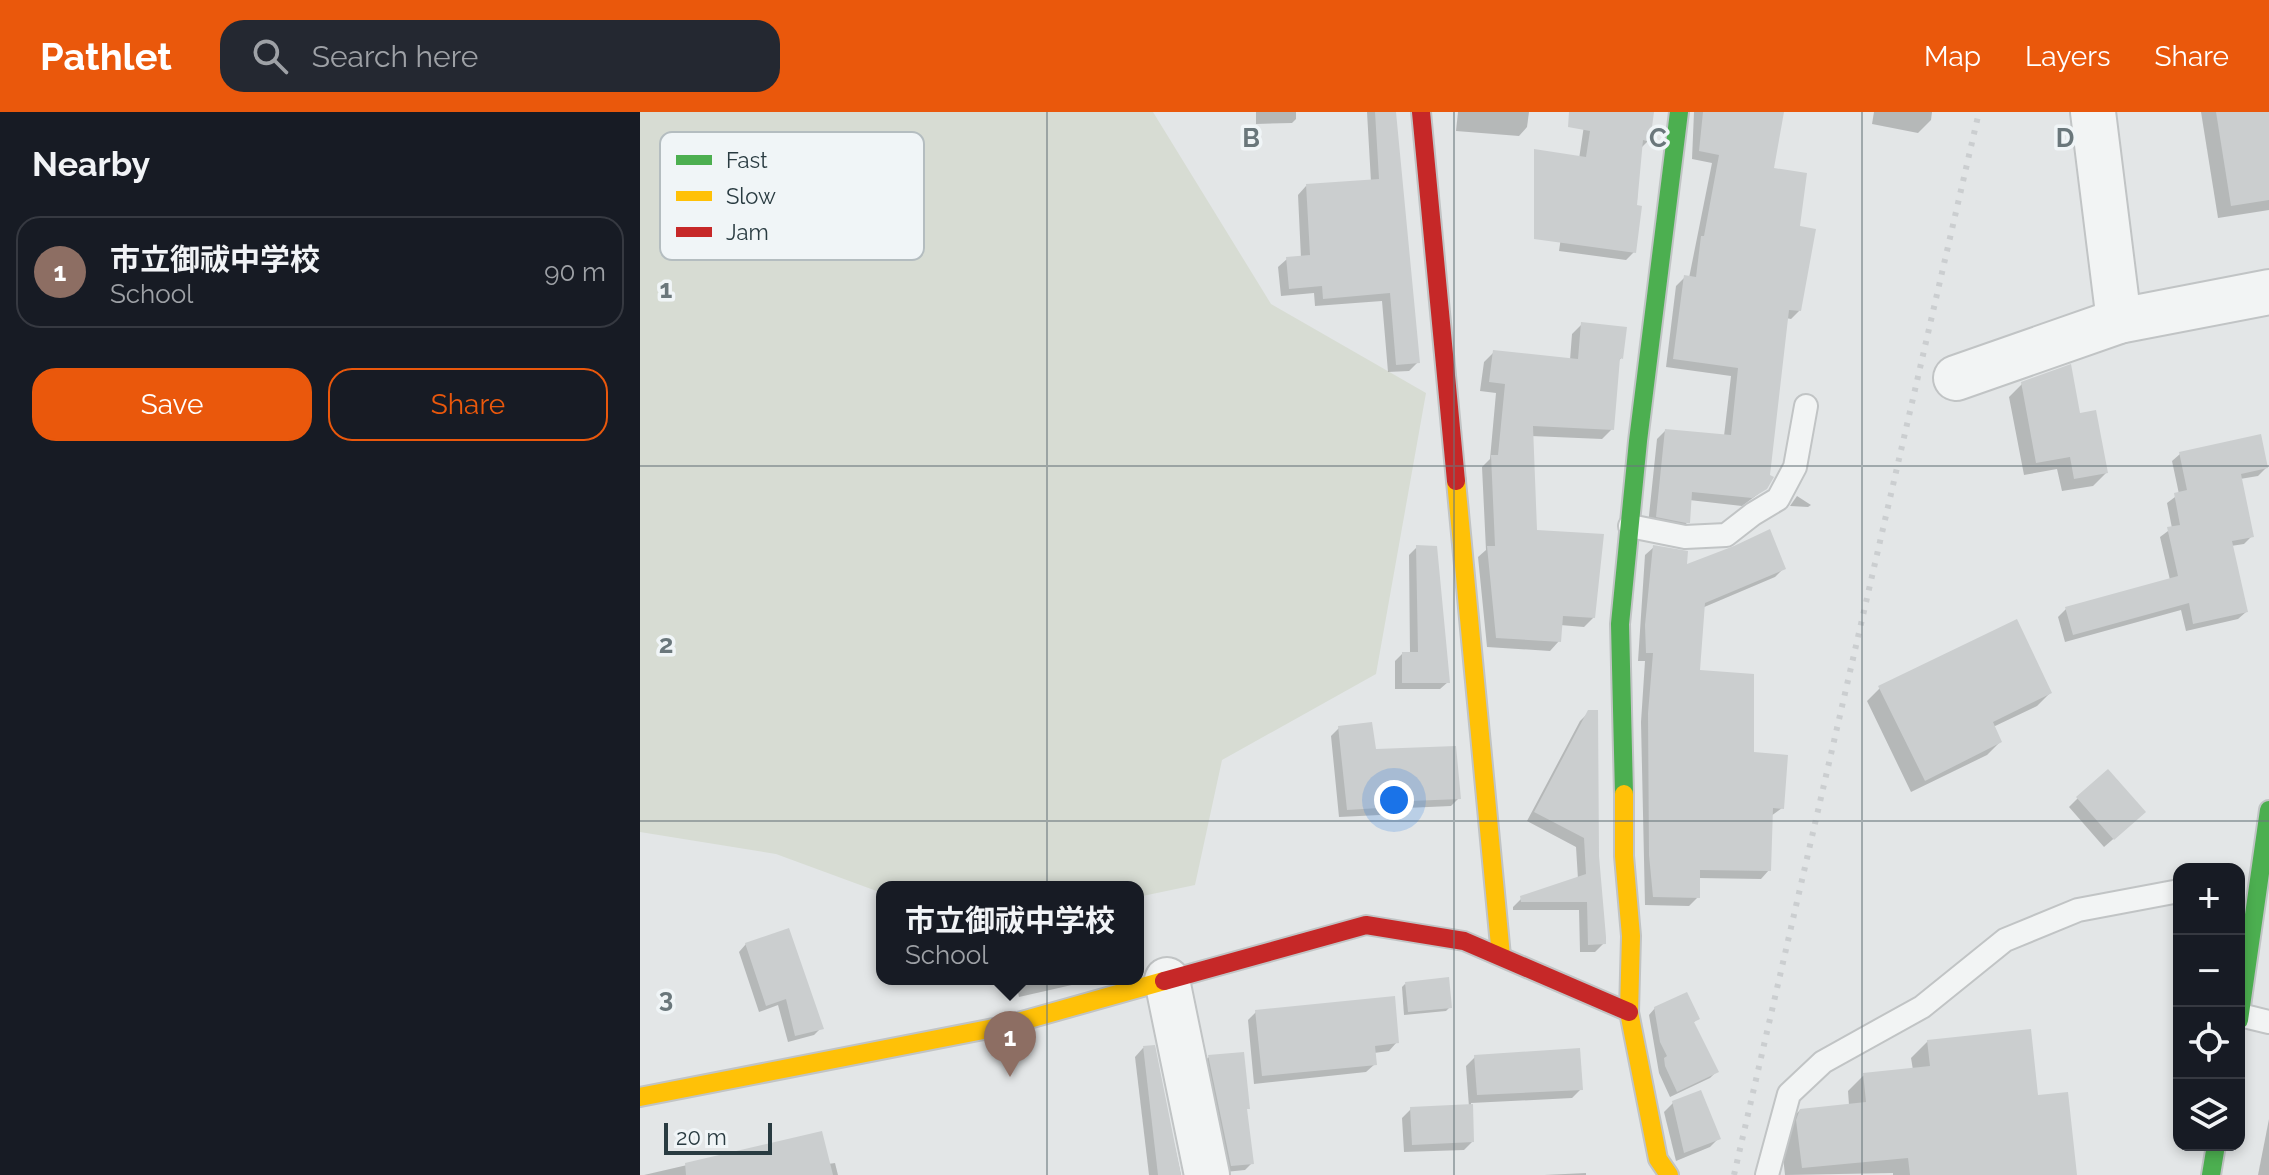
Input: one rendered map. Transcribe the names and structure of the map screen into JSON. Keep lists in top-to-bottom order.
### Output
{
  "legend": ["Fast", "Slow", "Jam"],
  "scale_bar": "20 m",
  "page": {
    "header": "Pathlet",
    "search": "Search here",
    "nav": ["Map", "Layers", "Share"],
    "heading": "Nearby",
    "list": [
      {
        "mark": "1",
        "name": "市立御祓中学校",
        "note": "School",
        "value": "90 m"
      }
    ],
    "buttons": ["Save", "Share"],
    "map_buttons": ["+", "−"],
    "popup": ["市立御祓中学校", "School"],
    "pins": "1",
    "scale": "20 m"
  },
  "grid": {
    "columns": ["B", "C", "D"],
    "rows": ["1", "2", "3"]
  }
}
